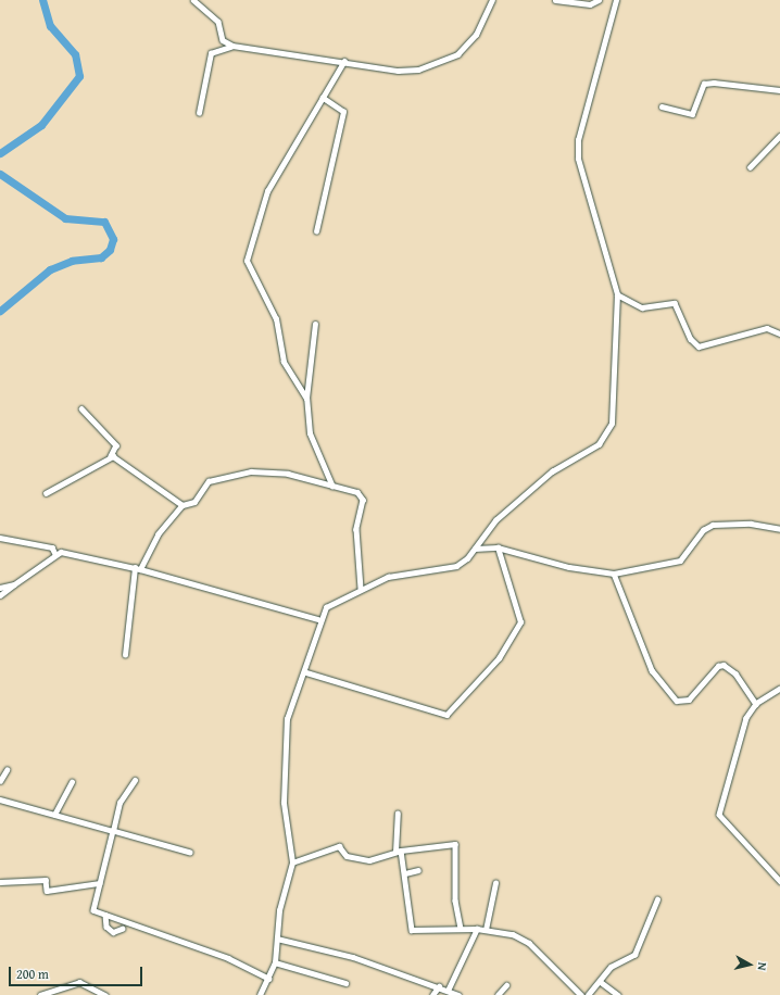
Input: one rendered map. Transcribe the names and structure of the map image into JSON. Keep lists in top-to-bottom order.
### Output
{
  "scale_bar": "200 m",
  "north": "right"
}
